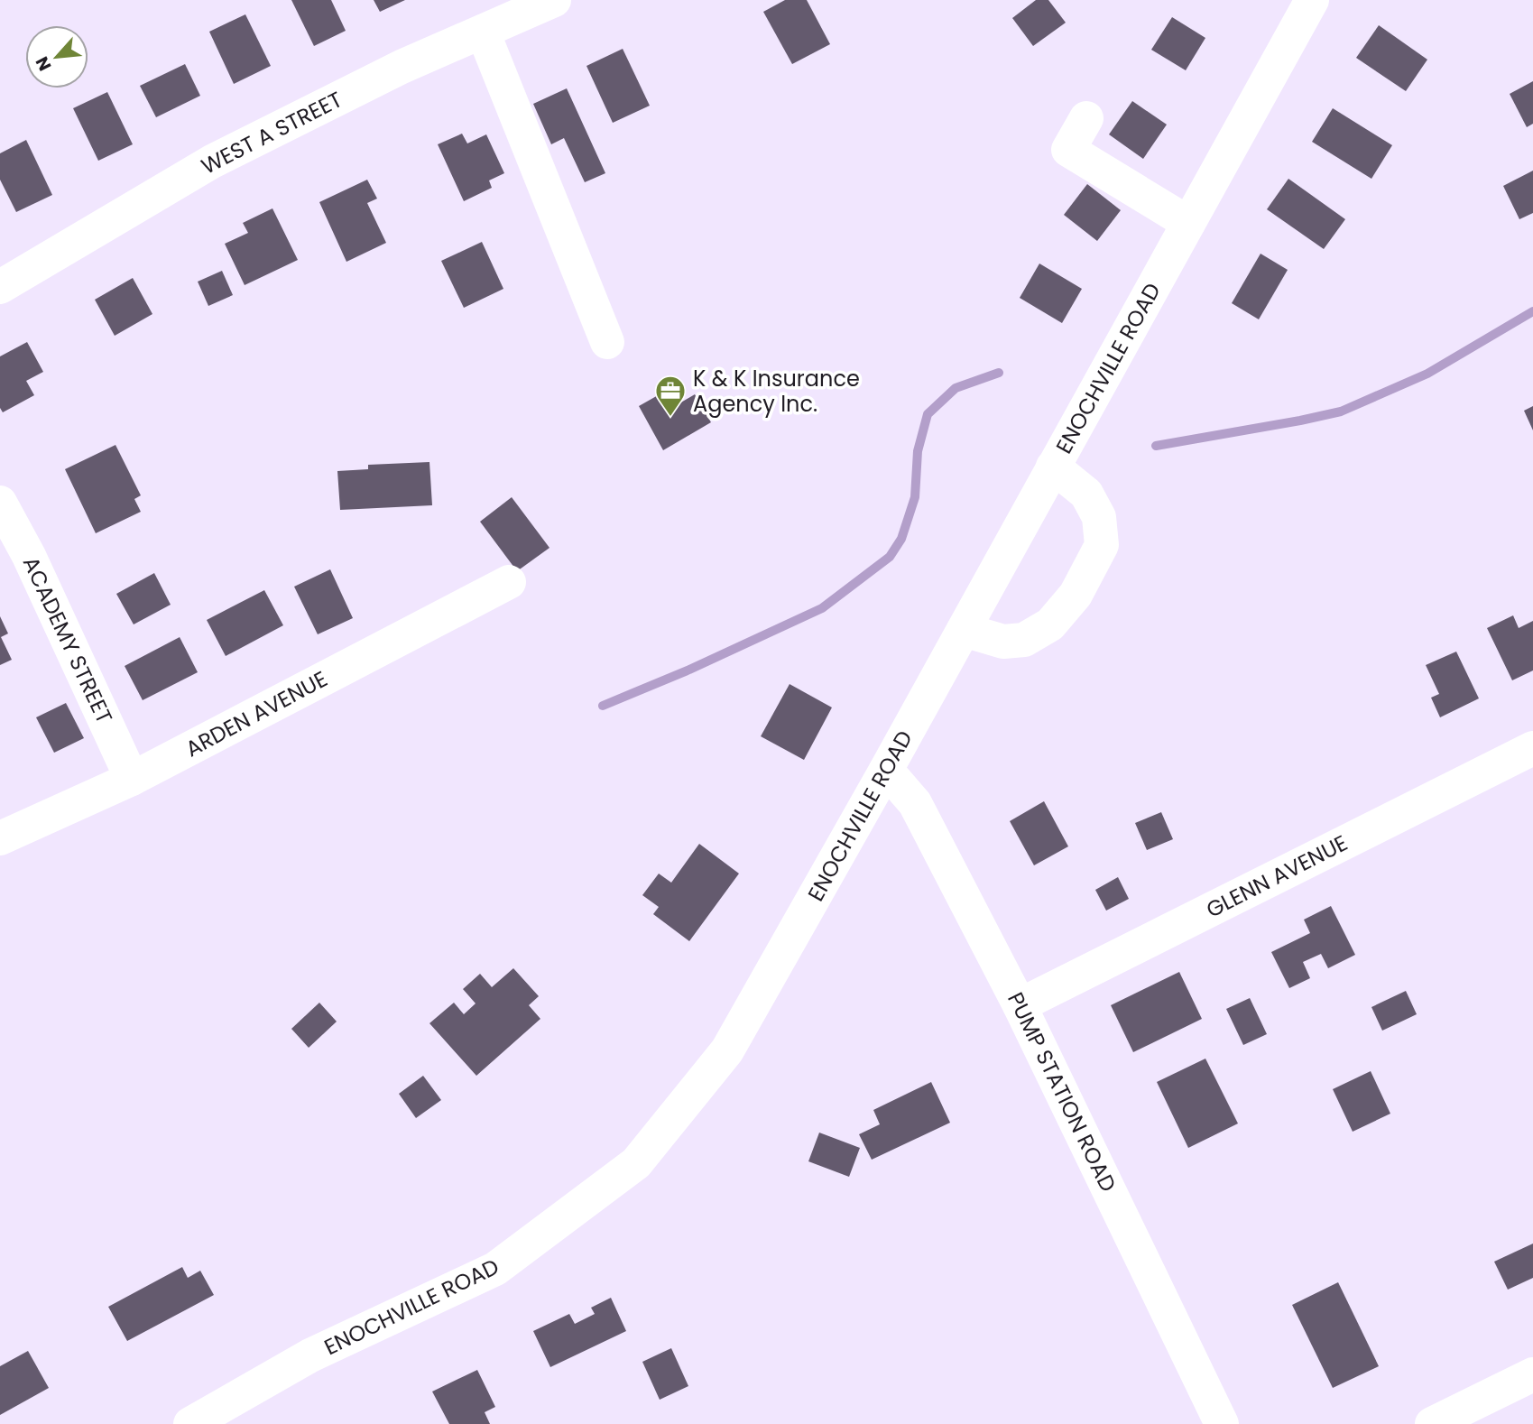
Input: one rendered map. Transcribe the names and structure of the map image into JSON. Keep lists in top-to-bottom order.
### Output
{
  "streets": {
    "street": [
      "WEST A STREET",
      "ENOCHVILLE ROAD",
      "ACADEMY STREET",
      "ARDEN AVENUE",
      "GLENN AVENUE",
      "PUMP STATION ROAD"
    ]
  },
  "crossings": [
    ["ENOCHVILLE ROAD", "PUMP STATION ROAD"],
    ["ACADEMY STREET", "ARDEN AVENUE"],
    ["GLENN AVENUE", "PUMP STATION ROAD"]
  ],
  "places": {
    "office": ["K & K Insurance Agency Inc."]
  },
  "north": "bottom left"
}
